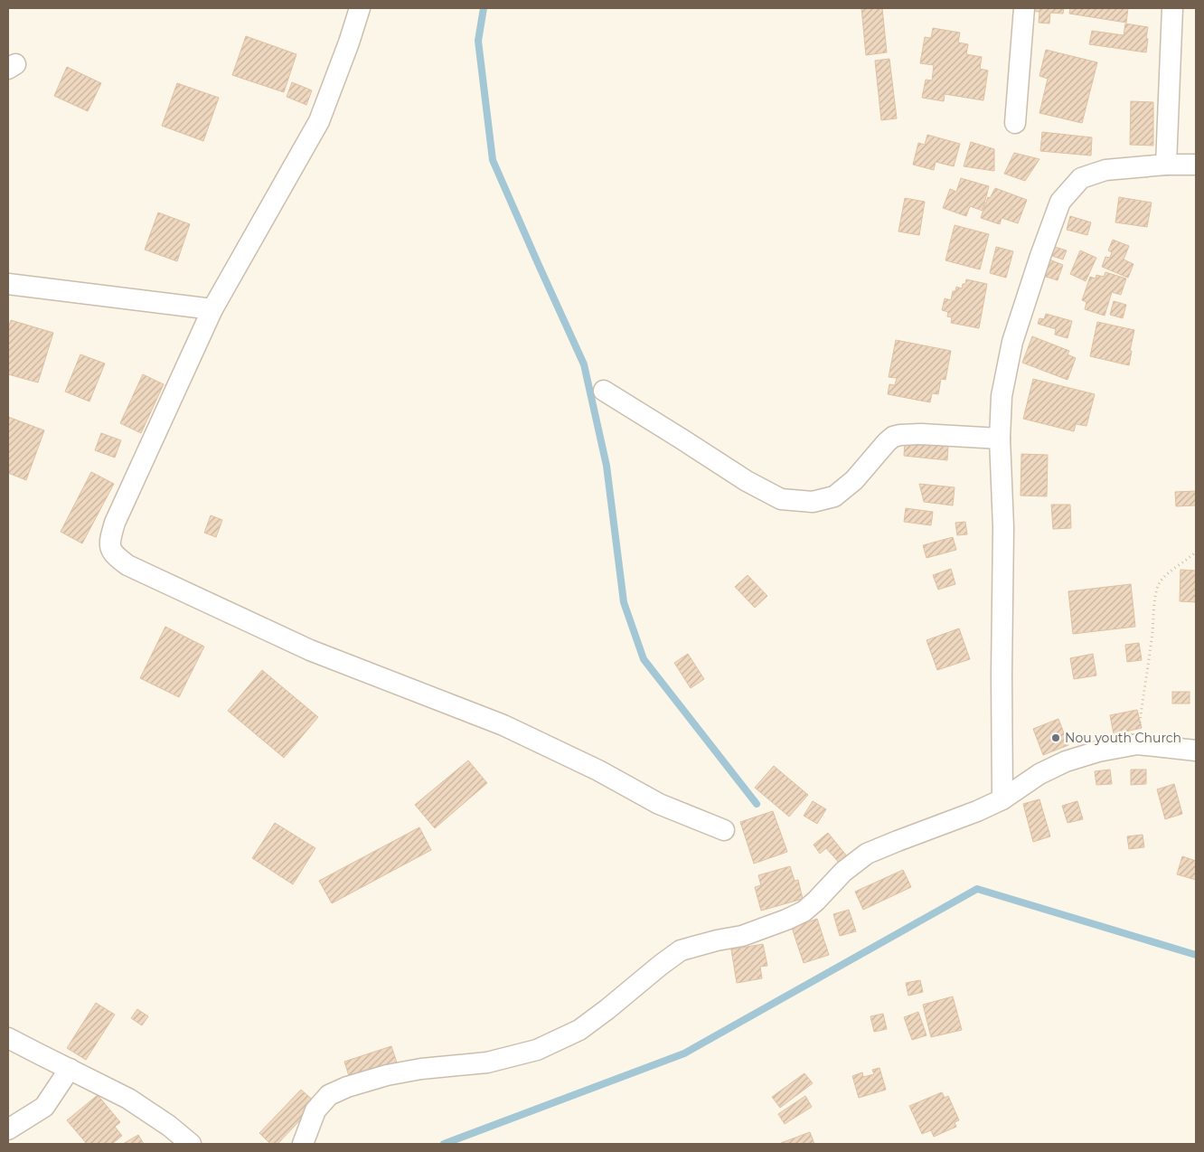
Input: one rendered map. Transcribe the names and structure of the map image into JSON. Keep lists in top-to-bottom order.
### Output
{
  "places": ["Nou youth Church"]
}
